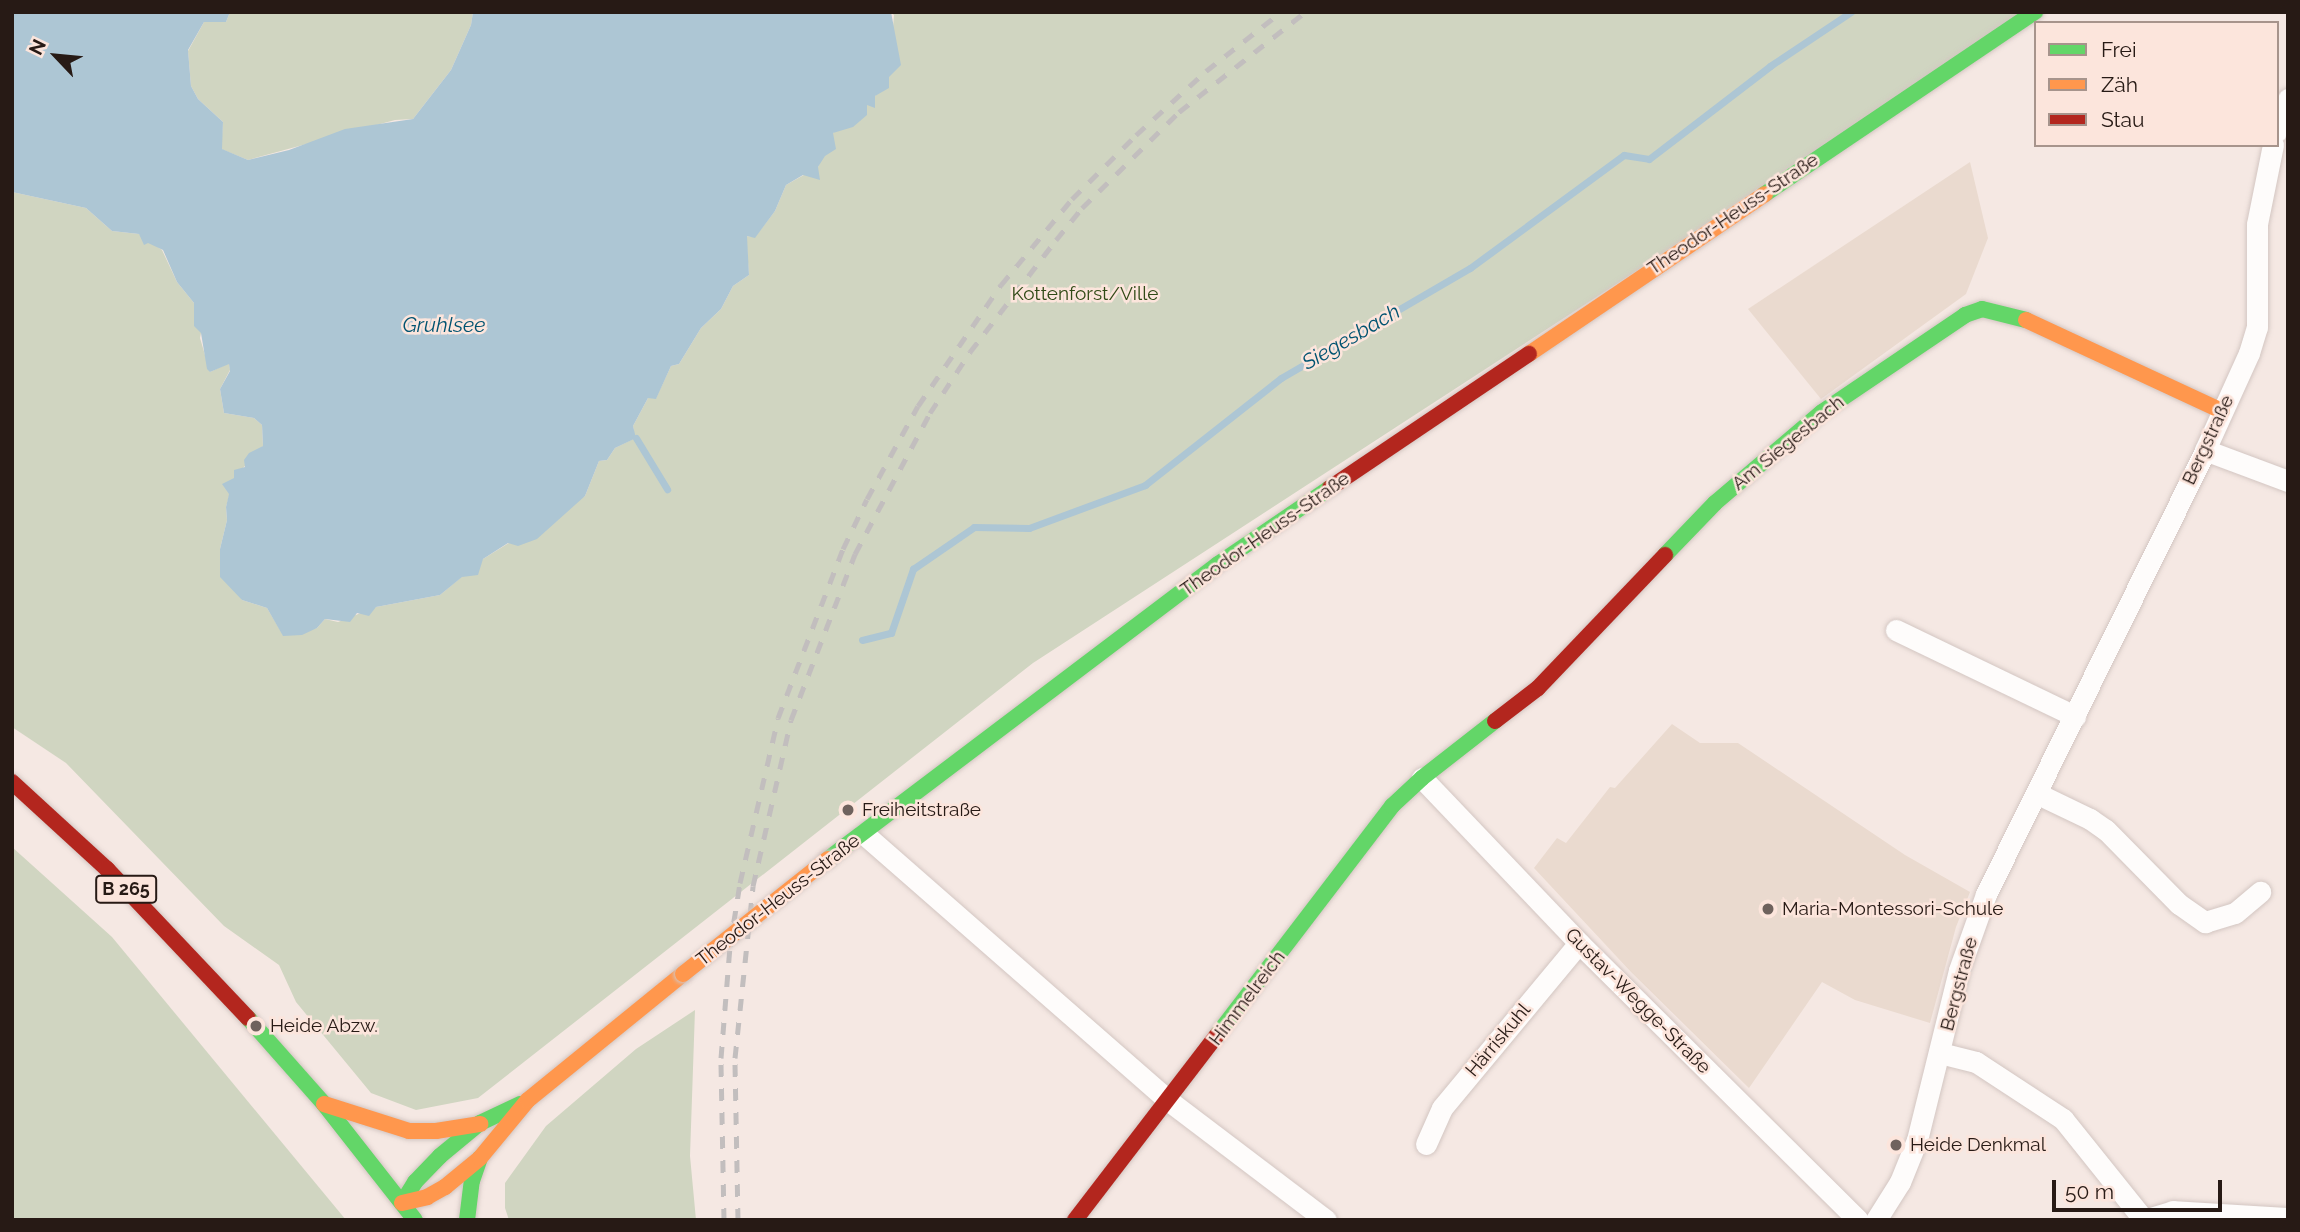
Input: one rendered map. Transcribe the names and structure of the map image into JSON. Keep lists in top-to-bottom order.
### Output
{
  "streets": {
    "main road": [
      "Theodor-Heuss-Straße",
      "Am Siegesbach",
      "B 265",
      "Himmelreich"
    ],
    "street": ["Bergstraße", "Gustav-Wegge-Straße", "Härriskuhl"]
  },
  "crossings": [
    ["Theodor-Heuss-Straße", "B 265"],
    ["Bergstraße", "Am Siegesbach"],
    ["Am Siegesbach", "Himmelreich"],
    ["Am Siegesbach", "Gustav-Wegge-Straße"],
    ["Himmelreich", "Gustav-Wegge-Straße"],
    ["Gustav-Wegge-Straße", "Härriskuhl"]
  ],
  "water": ["Gruhlsee", "Siegesbach"],
  "parks": ["Kottenforst/Ville"],
  "places": [
    "Freiheitstraße",
    "Maria-Montessori-Schule",
    "Heide Abzw.",
    "Heide Denkmal"
  ],
  "legend": ["Frei", "Zäh", "Stau"],
  "scale_bar": "50 m",
  "north": "top left"
}
